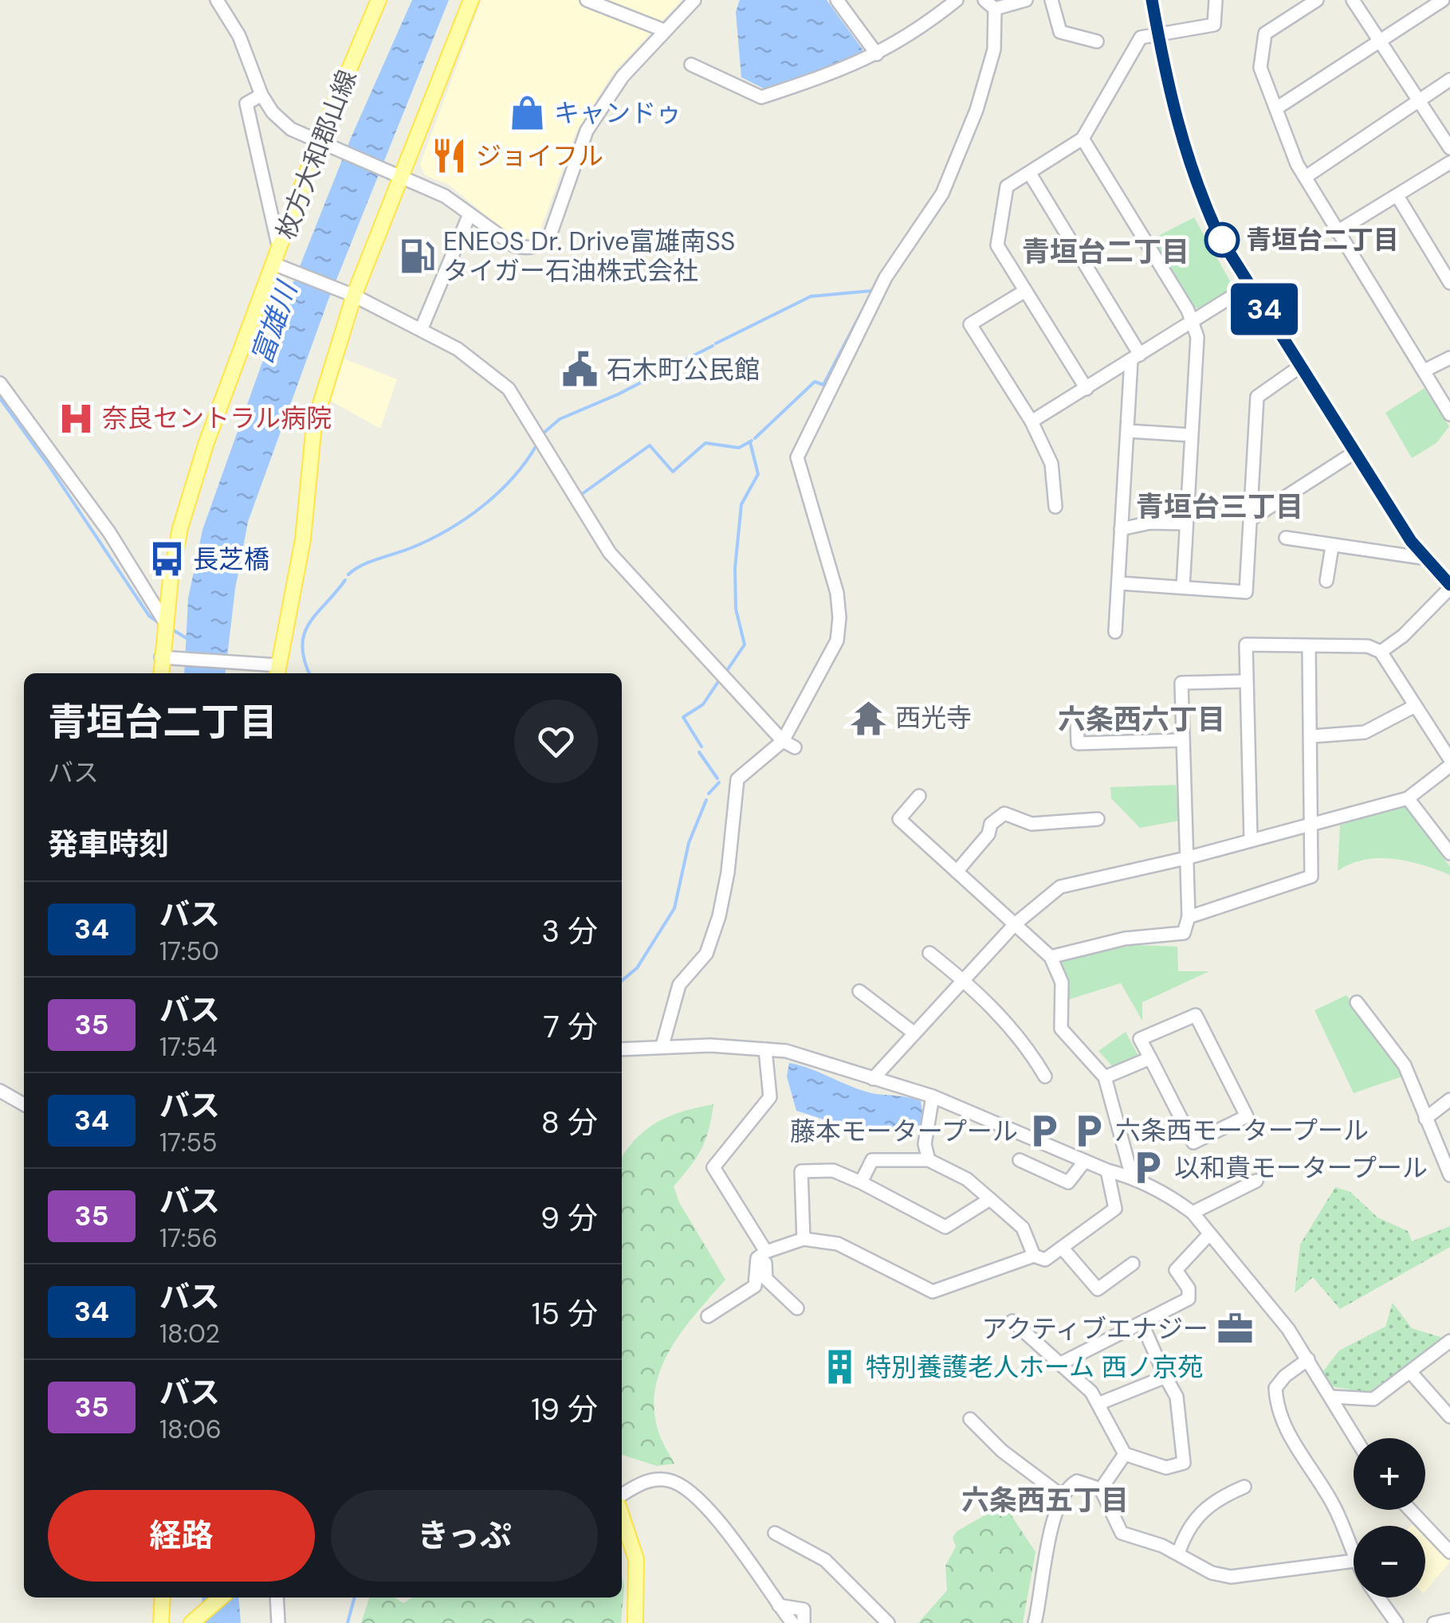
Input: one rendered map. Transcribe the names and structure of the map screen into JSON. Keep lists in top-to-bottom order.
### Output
{
  "streets": {
    "main road": ["枚方大和郡山線"]
  },
  "districts": [
    "青垣台二丁目",
    "青垣台三丁目",
    "六条西六丁目",
    "六条西五丁目"
  ],
  "water": ["富雄川"],
  "places": {
    "shop": ["キャンドゥ"],
    "restaurant": ["ジョイフル"],
    "other": ["青垣台二丁目"],
    "fuel station": ["ENEOS Dr. Drive富雄南SS タイガー石油株式会社"],
    "public building": ["石木町公民館"],
    "hospital": ["奈良セントラル病院"],
    "bus stop": ["長芝橋"],
    "temple": ["西光寺"],
    "parking": ["六条西モータープール", "藤本モータープール", "以和貴モータープール"],
    "office": ["アクティブエナジー"],
    "building": ["特別養護老人ホーム 西ノ京苑"]
  },
  "lines": ["bus line 34"],
  "page": {
    "on_map": "34",
    "heading": [
      ["青垣台二丁目", "バス"],
      "発車時刻"
    ],
    "list": [
      {
        "mark": "34",
        "name": "バス",
        "note": "17:50",
        "value": "3 分"
      },
      {
        "mark": "35",
        "name": "バス",
        "note": "17:54",
        "value": "7 分"
      },
      {
        "mark": "34",
        "name": "バス",
        "note": "17:55",
        "value": "8 分"
      },
      {
        "mark": "35",
        "name": "バス",
        "note": "17:56",
        "value": "9 分"
      },
      {
        "mark": "34",
        "name": "バス",
        "note": "18:02",
        "value": "15 分"
      },
      {
        "mark": "35",
        "name": "バス",
        "note": "18:06",
        "value": "19 分"
      }
    ],
    "map_buttons": ["+", "−"],
    "buttons": ["経路", "きっぷ"]
  }
}
